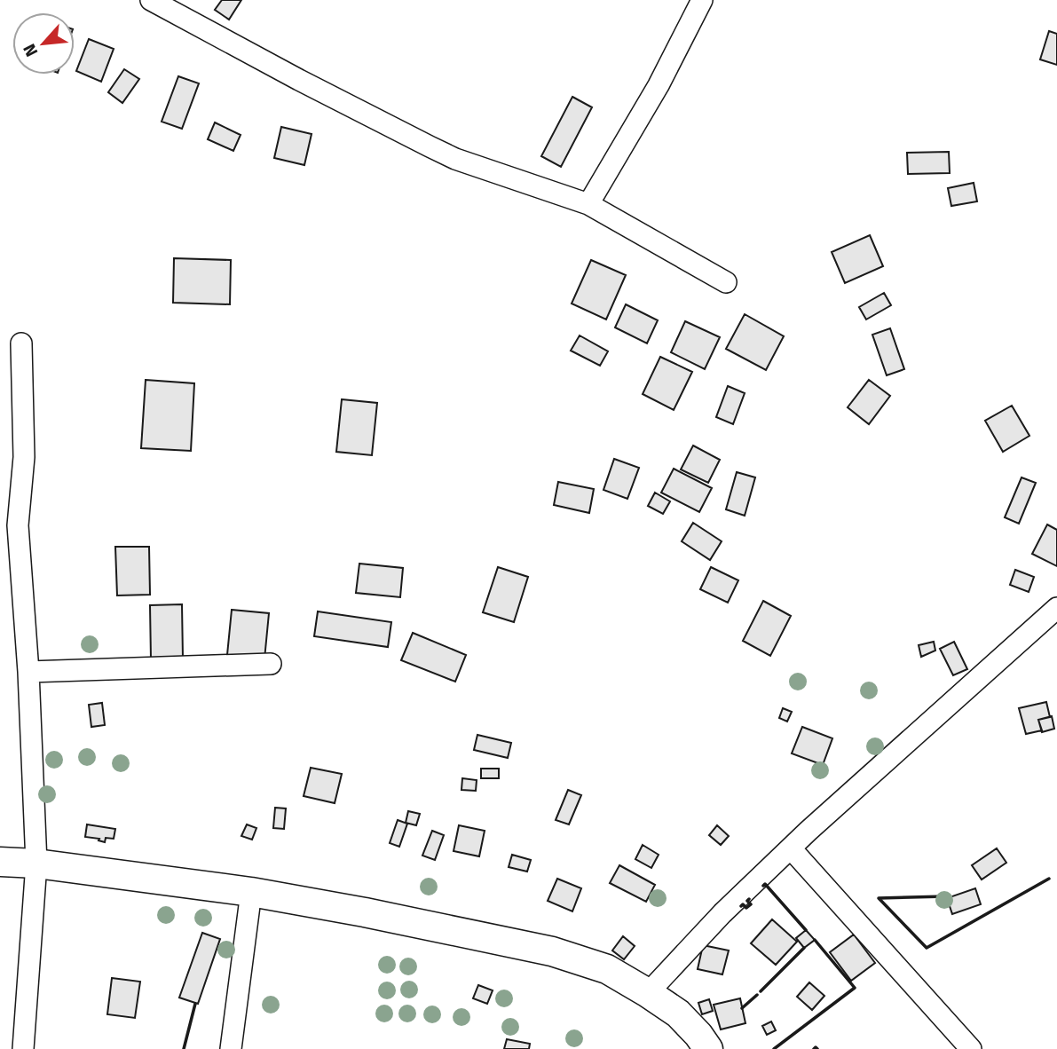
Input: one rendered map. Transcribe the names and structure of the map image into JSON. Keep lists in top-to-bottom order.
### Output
{
  "north": "bottom left"
}
